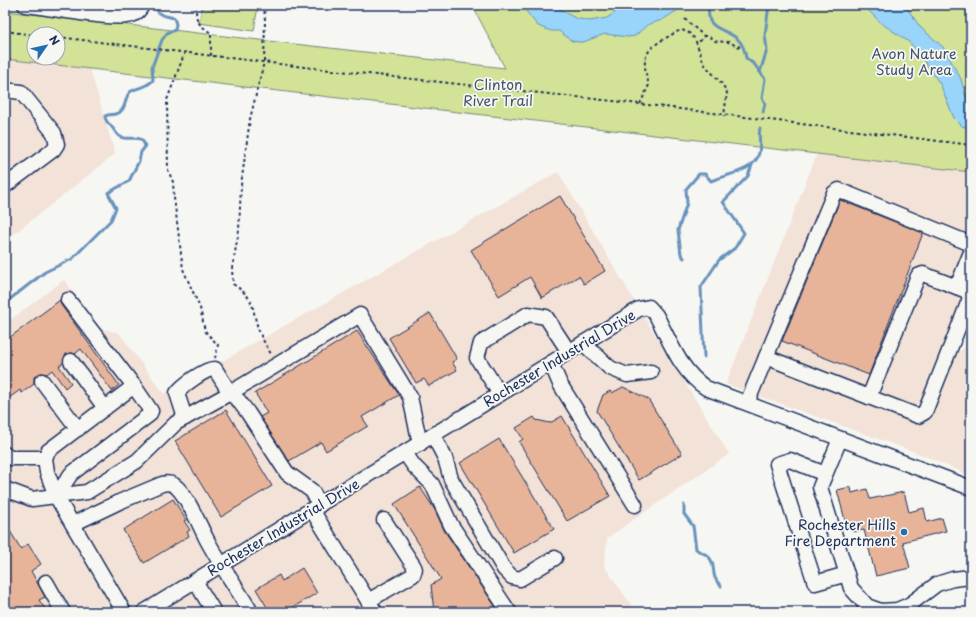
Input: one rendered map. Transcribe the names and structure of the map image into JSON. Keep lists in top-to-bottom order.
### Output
{
  "streets": {
    "street": ["Rochester Industrial Drive"]
  },
  "parks": ["Avon Nature Study Area", "Clinton River Trail"],
  "places": ["Rochester Hills Fire Department"],
  "north": "top right"
}
